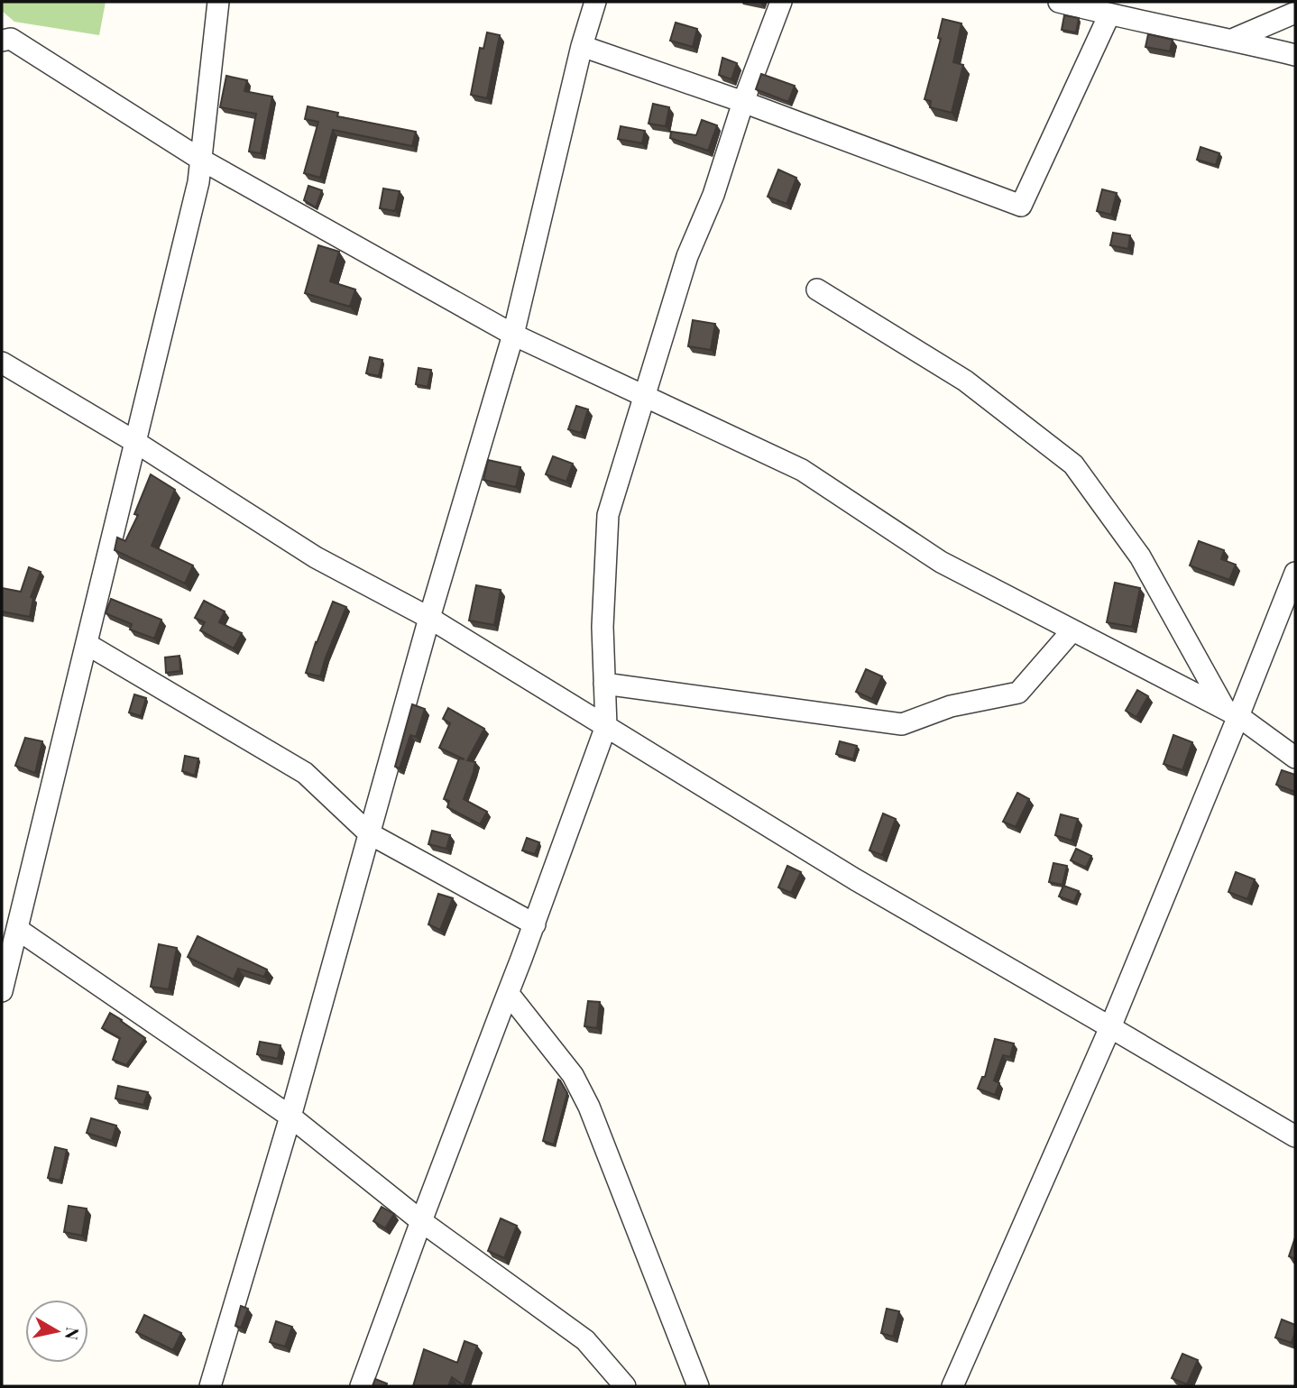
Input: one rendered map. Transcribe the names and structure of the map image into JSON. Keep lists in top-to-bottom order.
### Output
{
  "north": "right"
}
